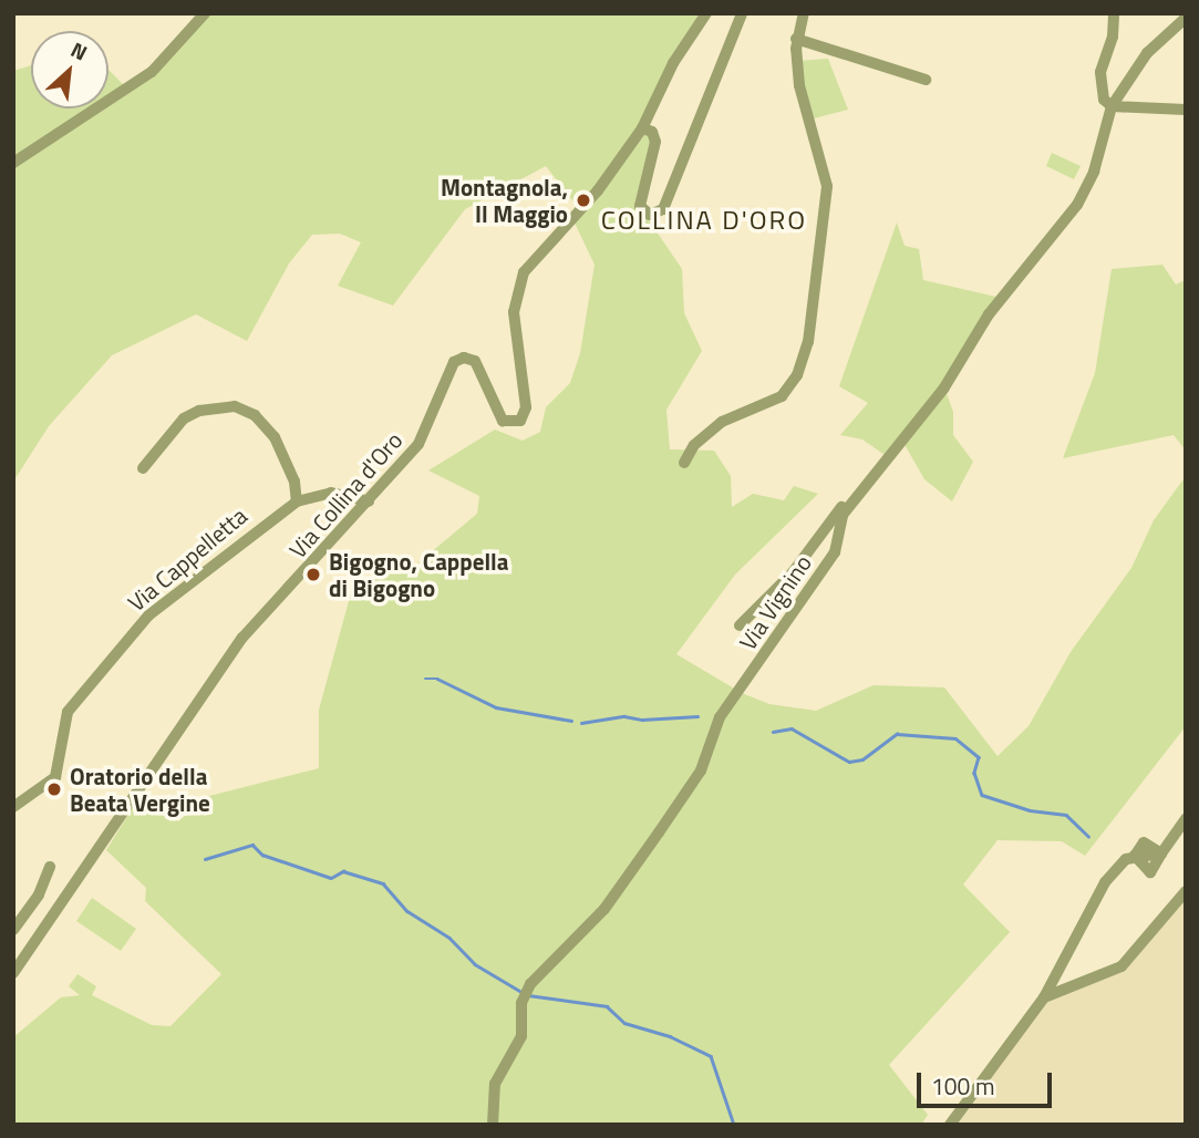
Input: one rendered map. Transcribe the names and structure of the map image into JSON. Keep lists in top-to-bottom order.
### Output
{
  "streets": {
    "street": ["Via Collina d'Oro", "Via Cappelletta", "Via Vignino"]
  },
  "crossings": [
    ["Via Collina d'Oro", "Via Cappelletta"]
  ],
  "districts": ["COLLINA D'ORO"],
  "places": ["Montagnola, Il Maggio", "Bigogno, Cappella di Bigogno", "Oratorio della Beata Vergine"],
  "scale_bar": "100 m",
  "north": "top right"
}
